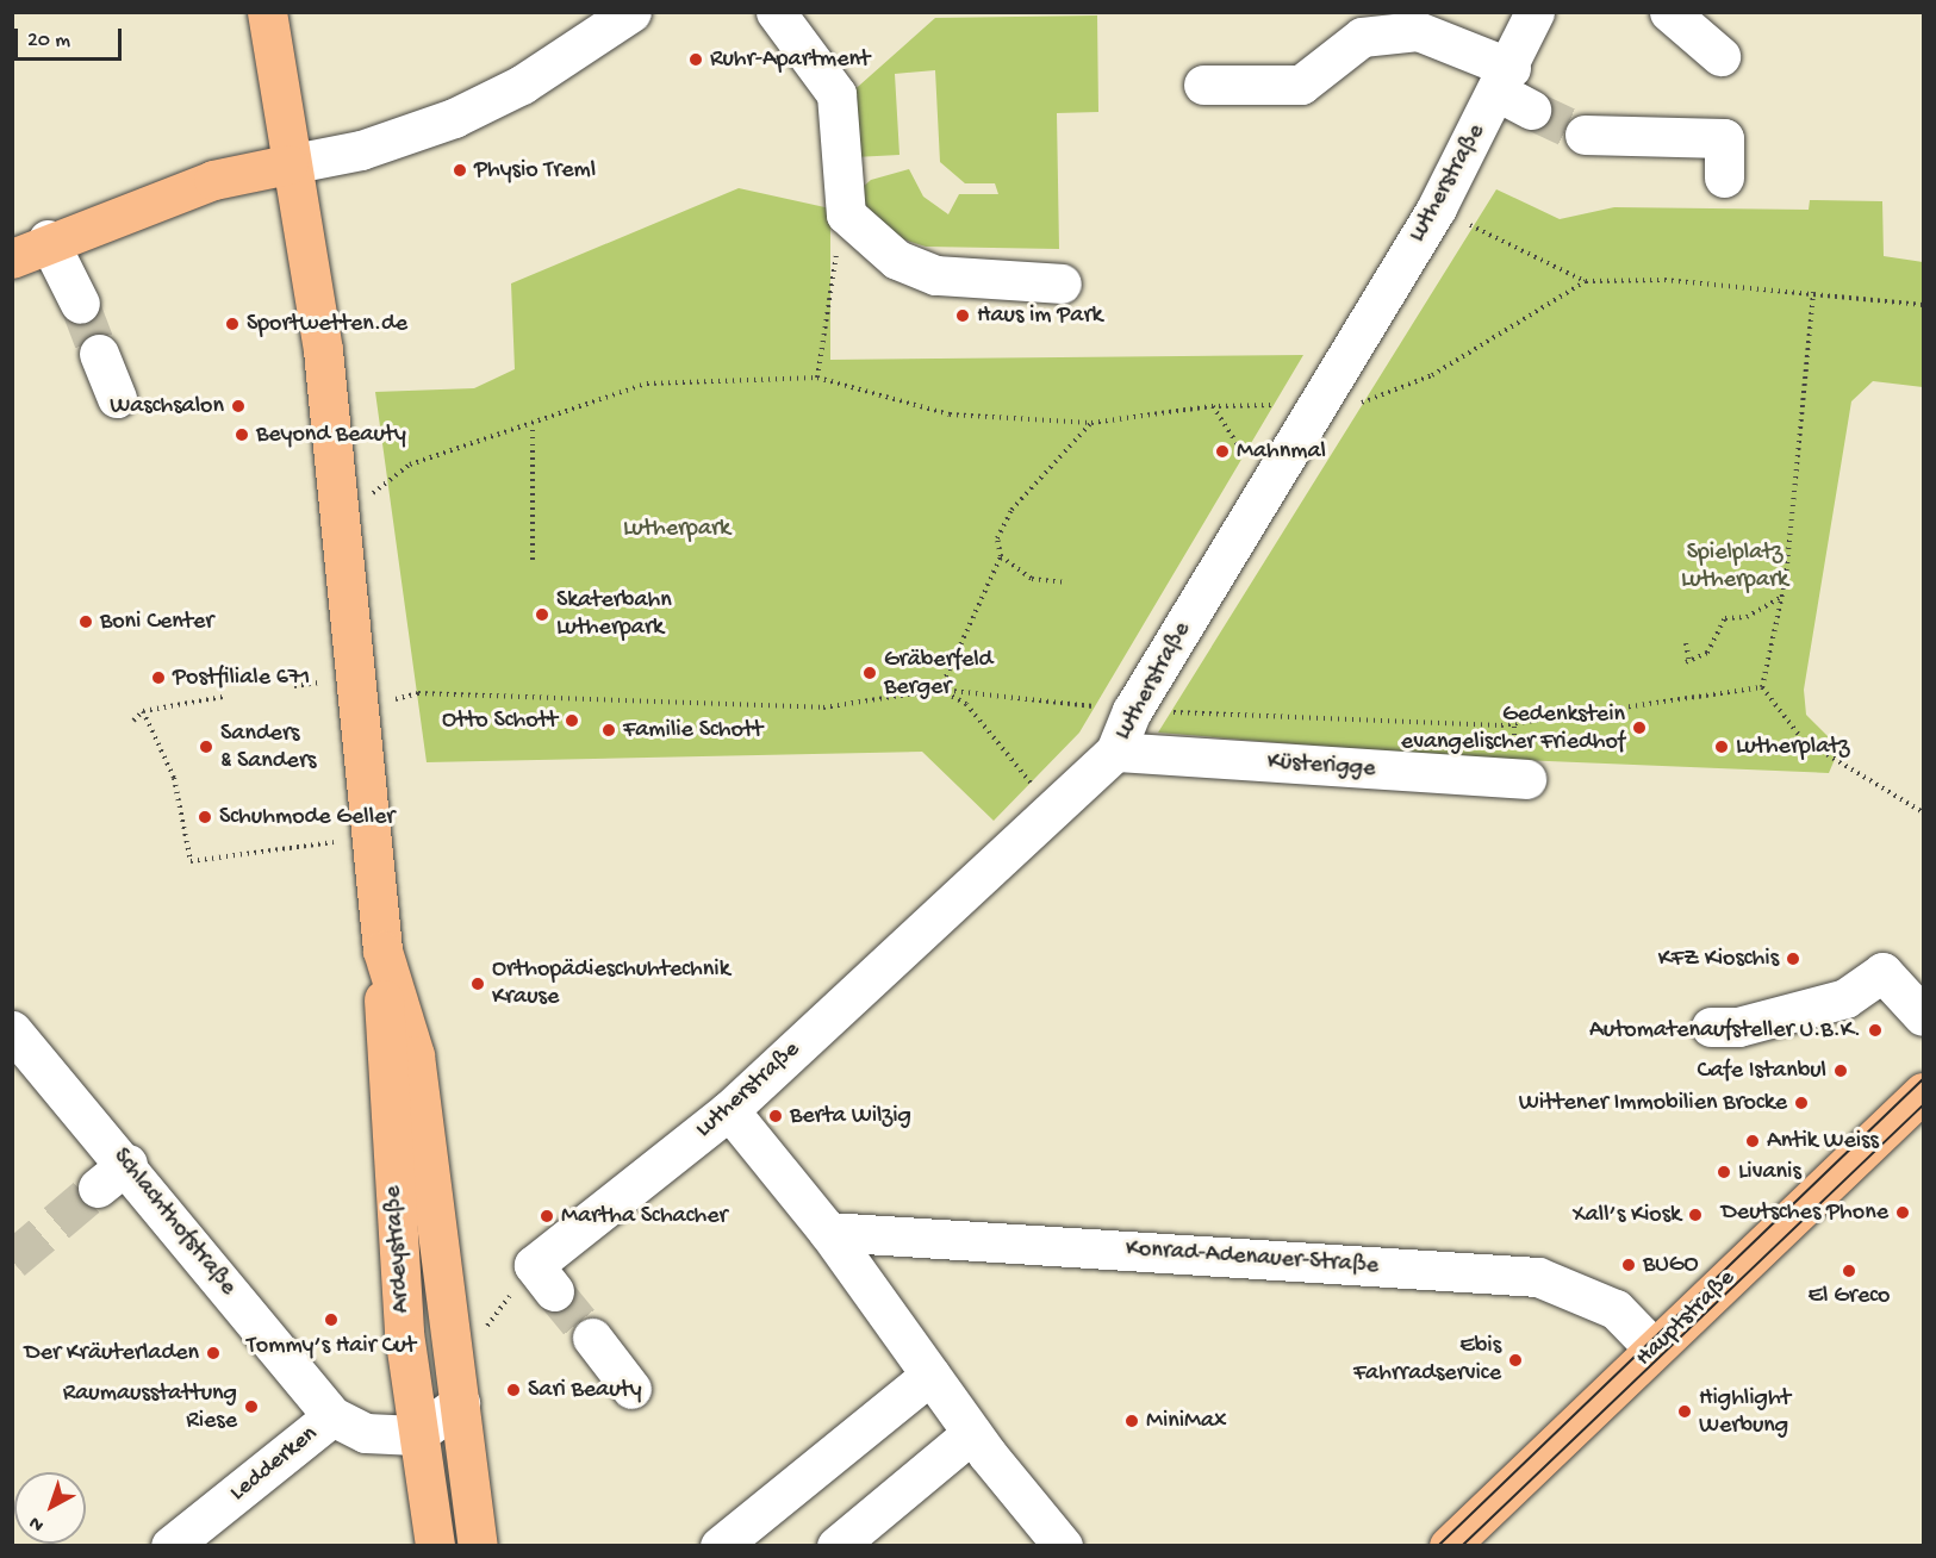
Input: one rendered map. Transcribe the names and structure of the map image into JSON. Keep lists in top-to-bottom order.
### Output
{
  "streets": {
    "main road": ["Ardeystraße", "Hauptstraße"],
    "street": [
      "Lutherstraße",
      "Küsterigge",
      "Schlachthofstraße",
      "Konrad-Adenauer-Straße",
      "Ledderken"
    ]
  },
  "crossings": [
    ["Lutherstraße", "Küsterigge"],
    ["Schlachthofstraße", "Ledderken"],
    ["Ardeystraße", "Ledderken"],
    ["Konrad-Adenauer-Straße", "Hauptstraße"]
  ],
  "parks": ["Lutherpark", "Spielplatz Lutherpark"],
  "places": [
    "Ruhr-Apartment",
    "Physio Treml",
    "Haus im Park",
    "Sportwetten.de",
    "Waschsalon",
    "Beyond Beauty",
    "Mahnmal",
    "Skaterbahn Lutherpark",
    "Boni Center",
    "Gräberfeld Berger",
    "Postfiliale 671",
    "Otto Schott",
    "Gedenkstein evangelischer Friedhof",
    "Familie Schott",
    "Sanders & Sanders",
    "Lutherplatz",
    "Schuhmode Geller",
    "KFZ Kioschis",
    "Orthopädieschuhtechnik Krause",
    "Automatenaufsteller U.B.K.",
    "Cafe Istanbul",
    "Wittener Immobilien Brocke",
    "Berta Wilzig",
    "Antik Weiss",
    "Livanis",
    "Deutsches Phone",
    "Xall’s Kiosk",
    "Martha Schacher",
    "BUGO",
    "El Greco",
    "Tommy’s Hair Cut",
    "Der Kräuterladen",
    "Ebis Fahrradservice",
    "Sari Beauty",
    "Raumausstattung Riese",
    "Highlight Werbung",
    "MiniMax"
  ],
  "scale_bar": "20 m",
  "north": "bottom left"
}
